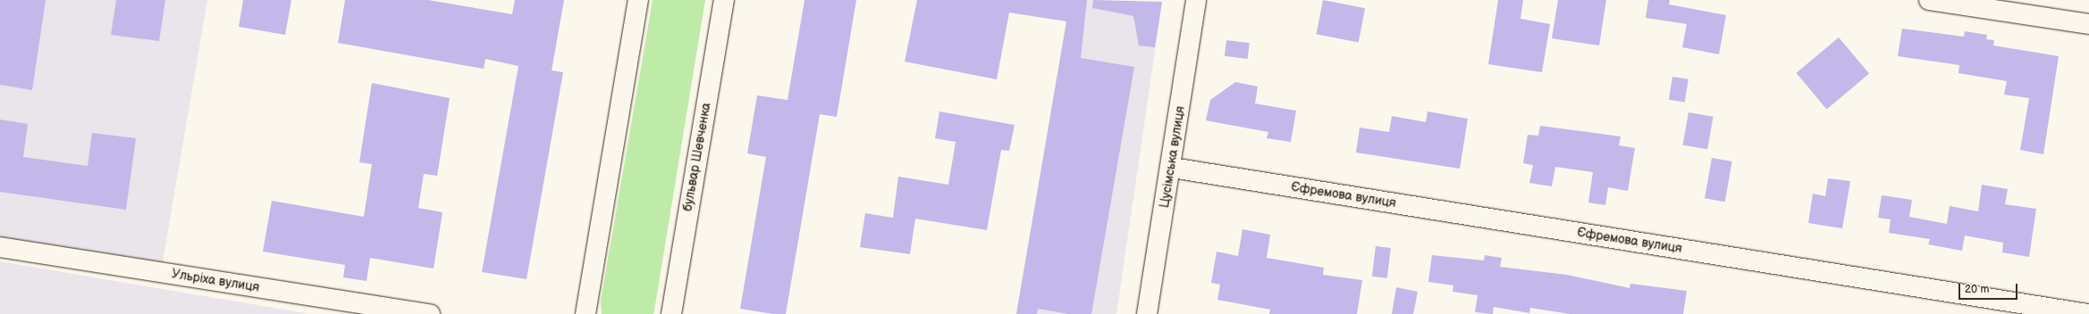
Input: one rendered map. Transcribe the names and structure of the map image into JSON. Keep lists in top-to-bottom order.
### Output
{
  "streets": {
    "street": [
      "бульвар Шевченка",
      "Цусімська вулиця",
      "Єфремова вулиця",
      "Ульріха вулиця"
    ]
  },
  "crossings": [
    ["Цусімська вулиця", "Єфремова вулиця"]
  ],
  "scale_bar": "20 m"
}
